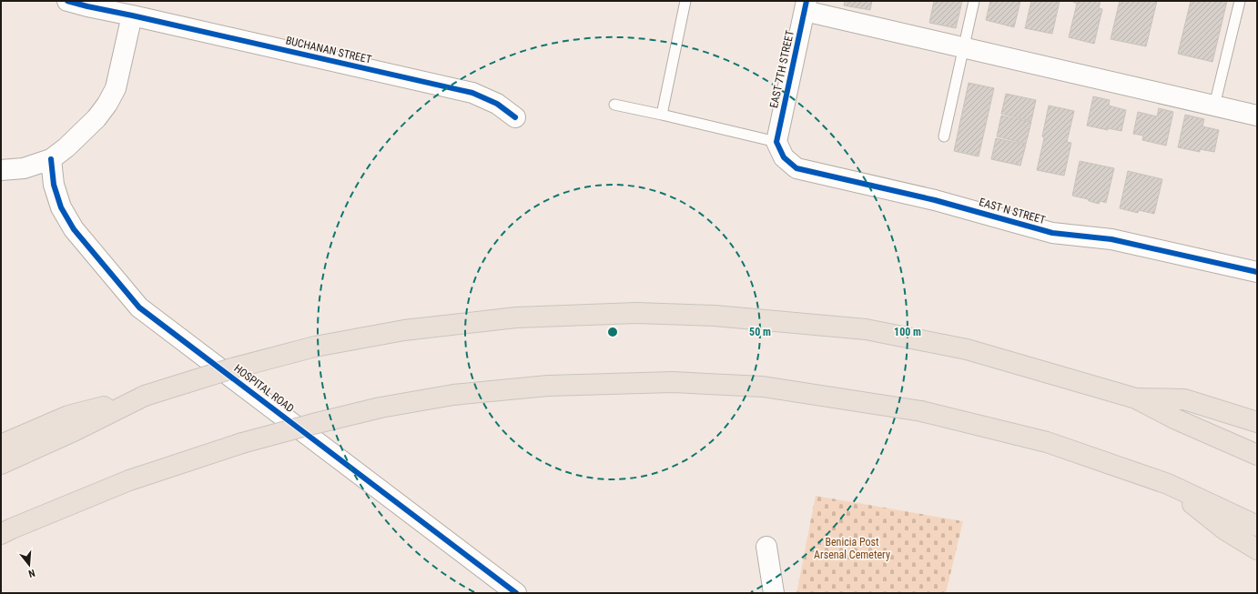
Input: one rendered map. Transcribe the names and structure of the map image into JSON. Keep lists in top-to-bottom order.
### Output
{
  "streets": {
    "street": [
      "BUCHANAN STREET",
      "EAST 7TH STREET",
      "EAST N STREET",
      "HOSPITAL ROAD"
    ]
  },
  "crossings": [
    ["EAST 7TH STREET", "EAST N STREET"]
  ],
  "parks": ["Benicia Post Arsenal Cemetery"],
  "north": "bottom",
  "rings": ["50 m", "100 m"]
}
